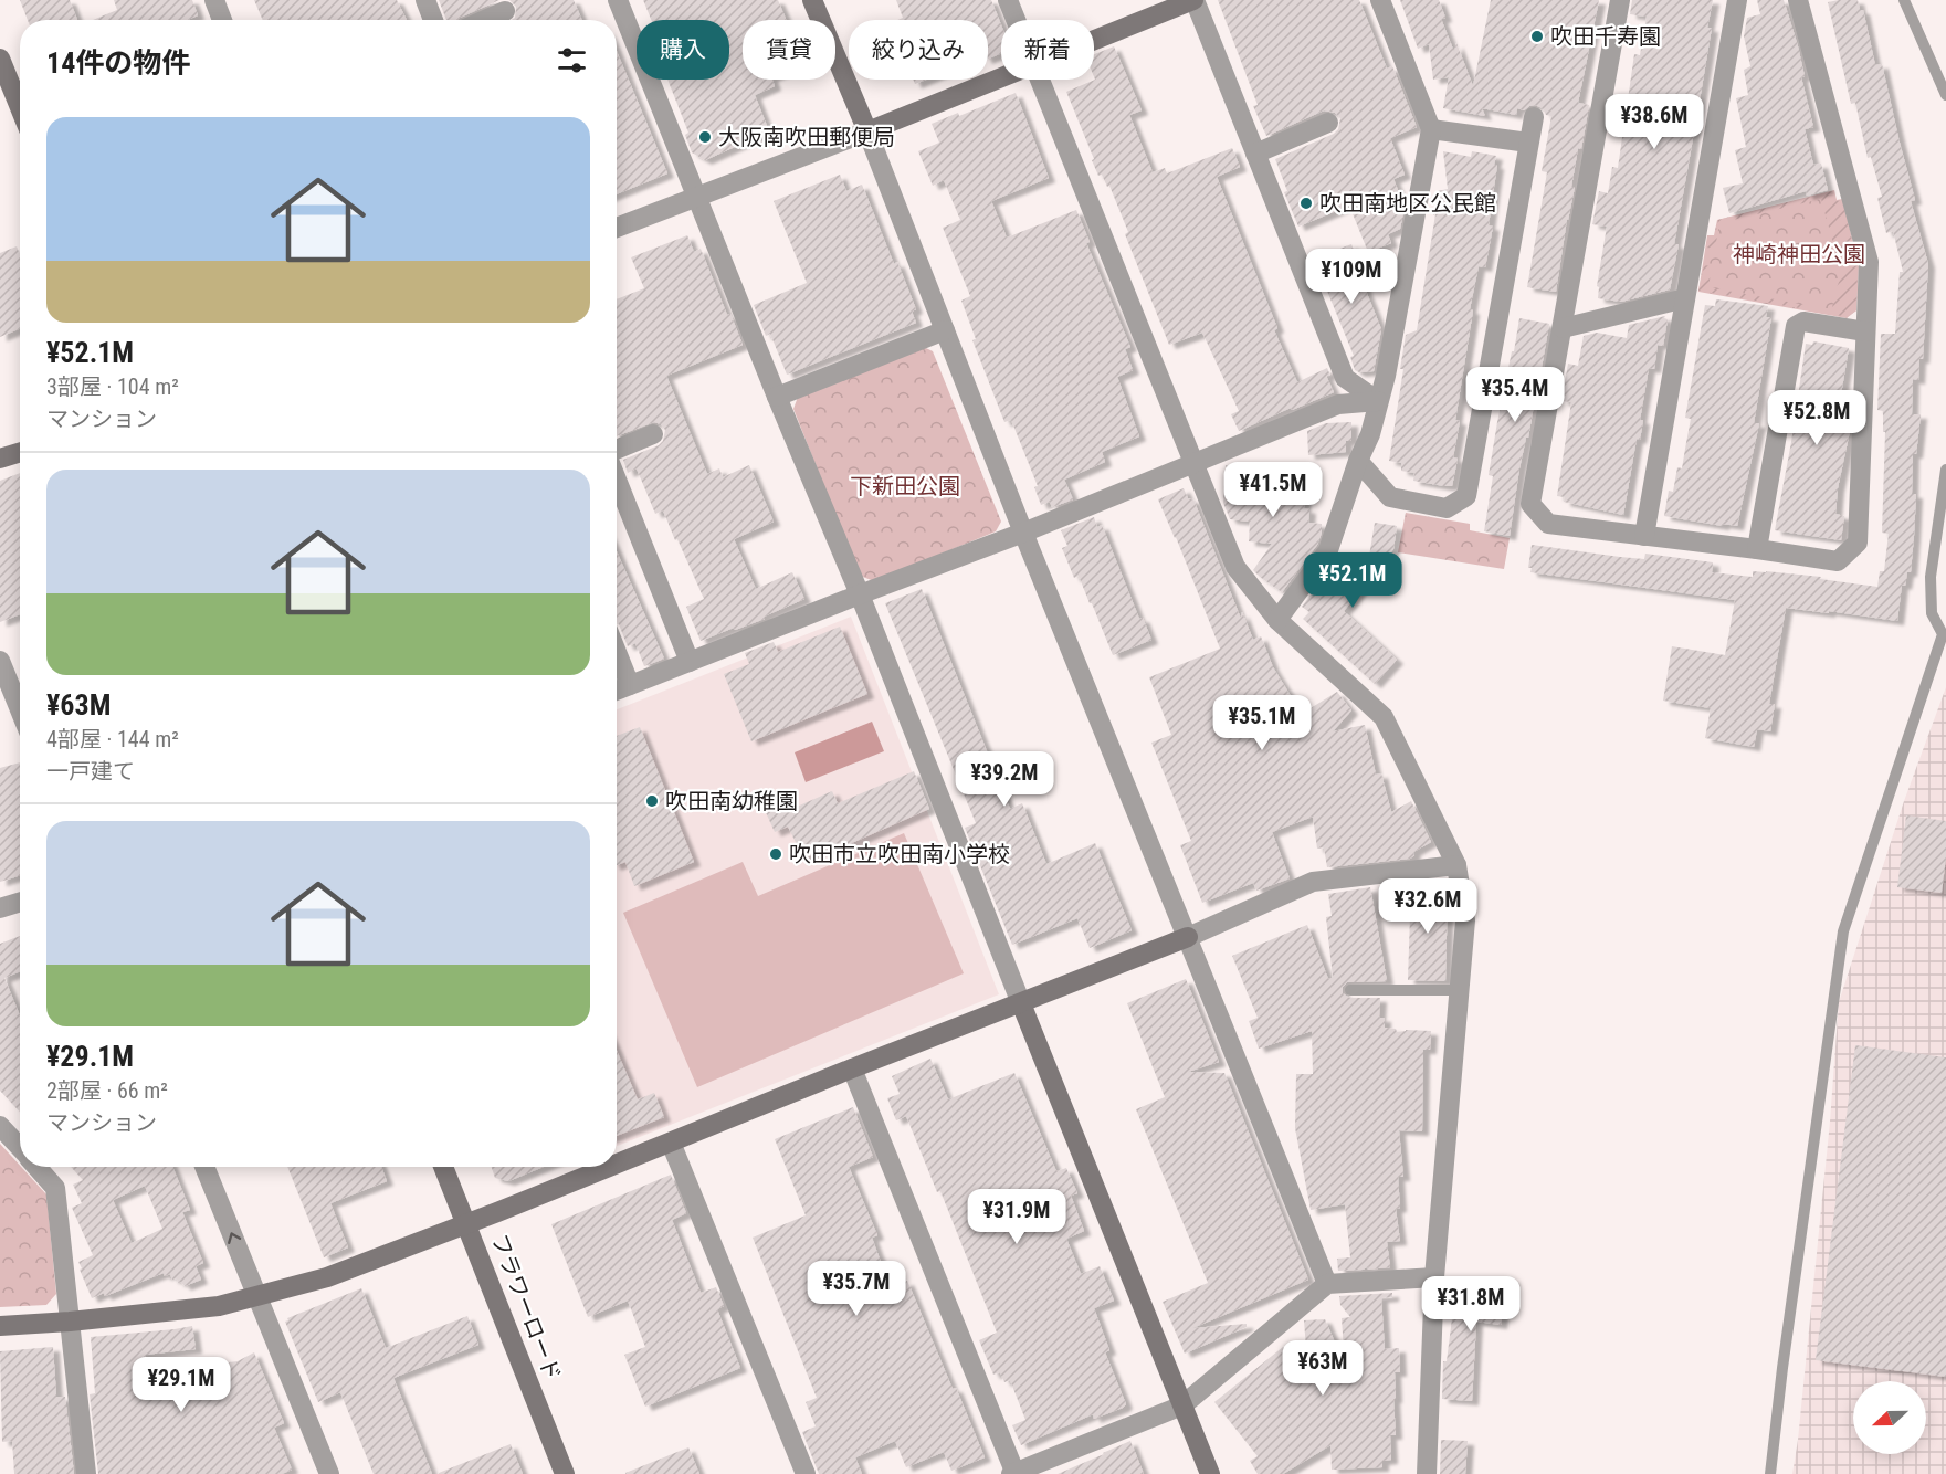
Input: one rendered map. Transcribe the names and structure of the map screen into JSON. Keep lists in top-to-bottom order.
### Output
{
  "streets": {
    "street": ["フラワーロード"]
  },
  "parks": ["神崎神田公園", "下新田公園"],
  "places": [
    "吹田千寿園",
    "大阪南吹田郵便局",
    "吹田南地区公民館",
    "吹田南幼稚園",
    "吹田市立吹田南小学校"
  ],
  "north": "left",
  "page": {
    "chip": [
      "購入",
      "賃貸",
      "絞り込み",
      "新着"
    ],
    "heading": "14件の物件",
    "price": [
      "¥38.6M",
      "¥109M",
      "¥35.4M",
      "¥52.8M",
      "¥41.5M",
      "¥52.1M",
      "¥35.1M",
      "¥39.2M",
      "¥32.6M",
      "¥31.9M",
      "¥35.7M",
      "¥31.8M",
      "¥63M",
      "¥29.1M"
    ],
    "list": [
      {
        "name": "¥52.1M",
        "note": "3部屋 · 104 m² · マンション"
      },
      {
        "name": "¥63M",
        "note": "4部屋 · 144 m² · 一戸建て"
      },
      {
        "name": "¥29.1M",
        "note": "2部屋 · 66 m² · マンション"
      }
    ]
  }
}
